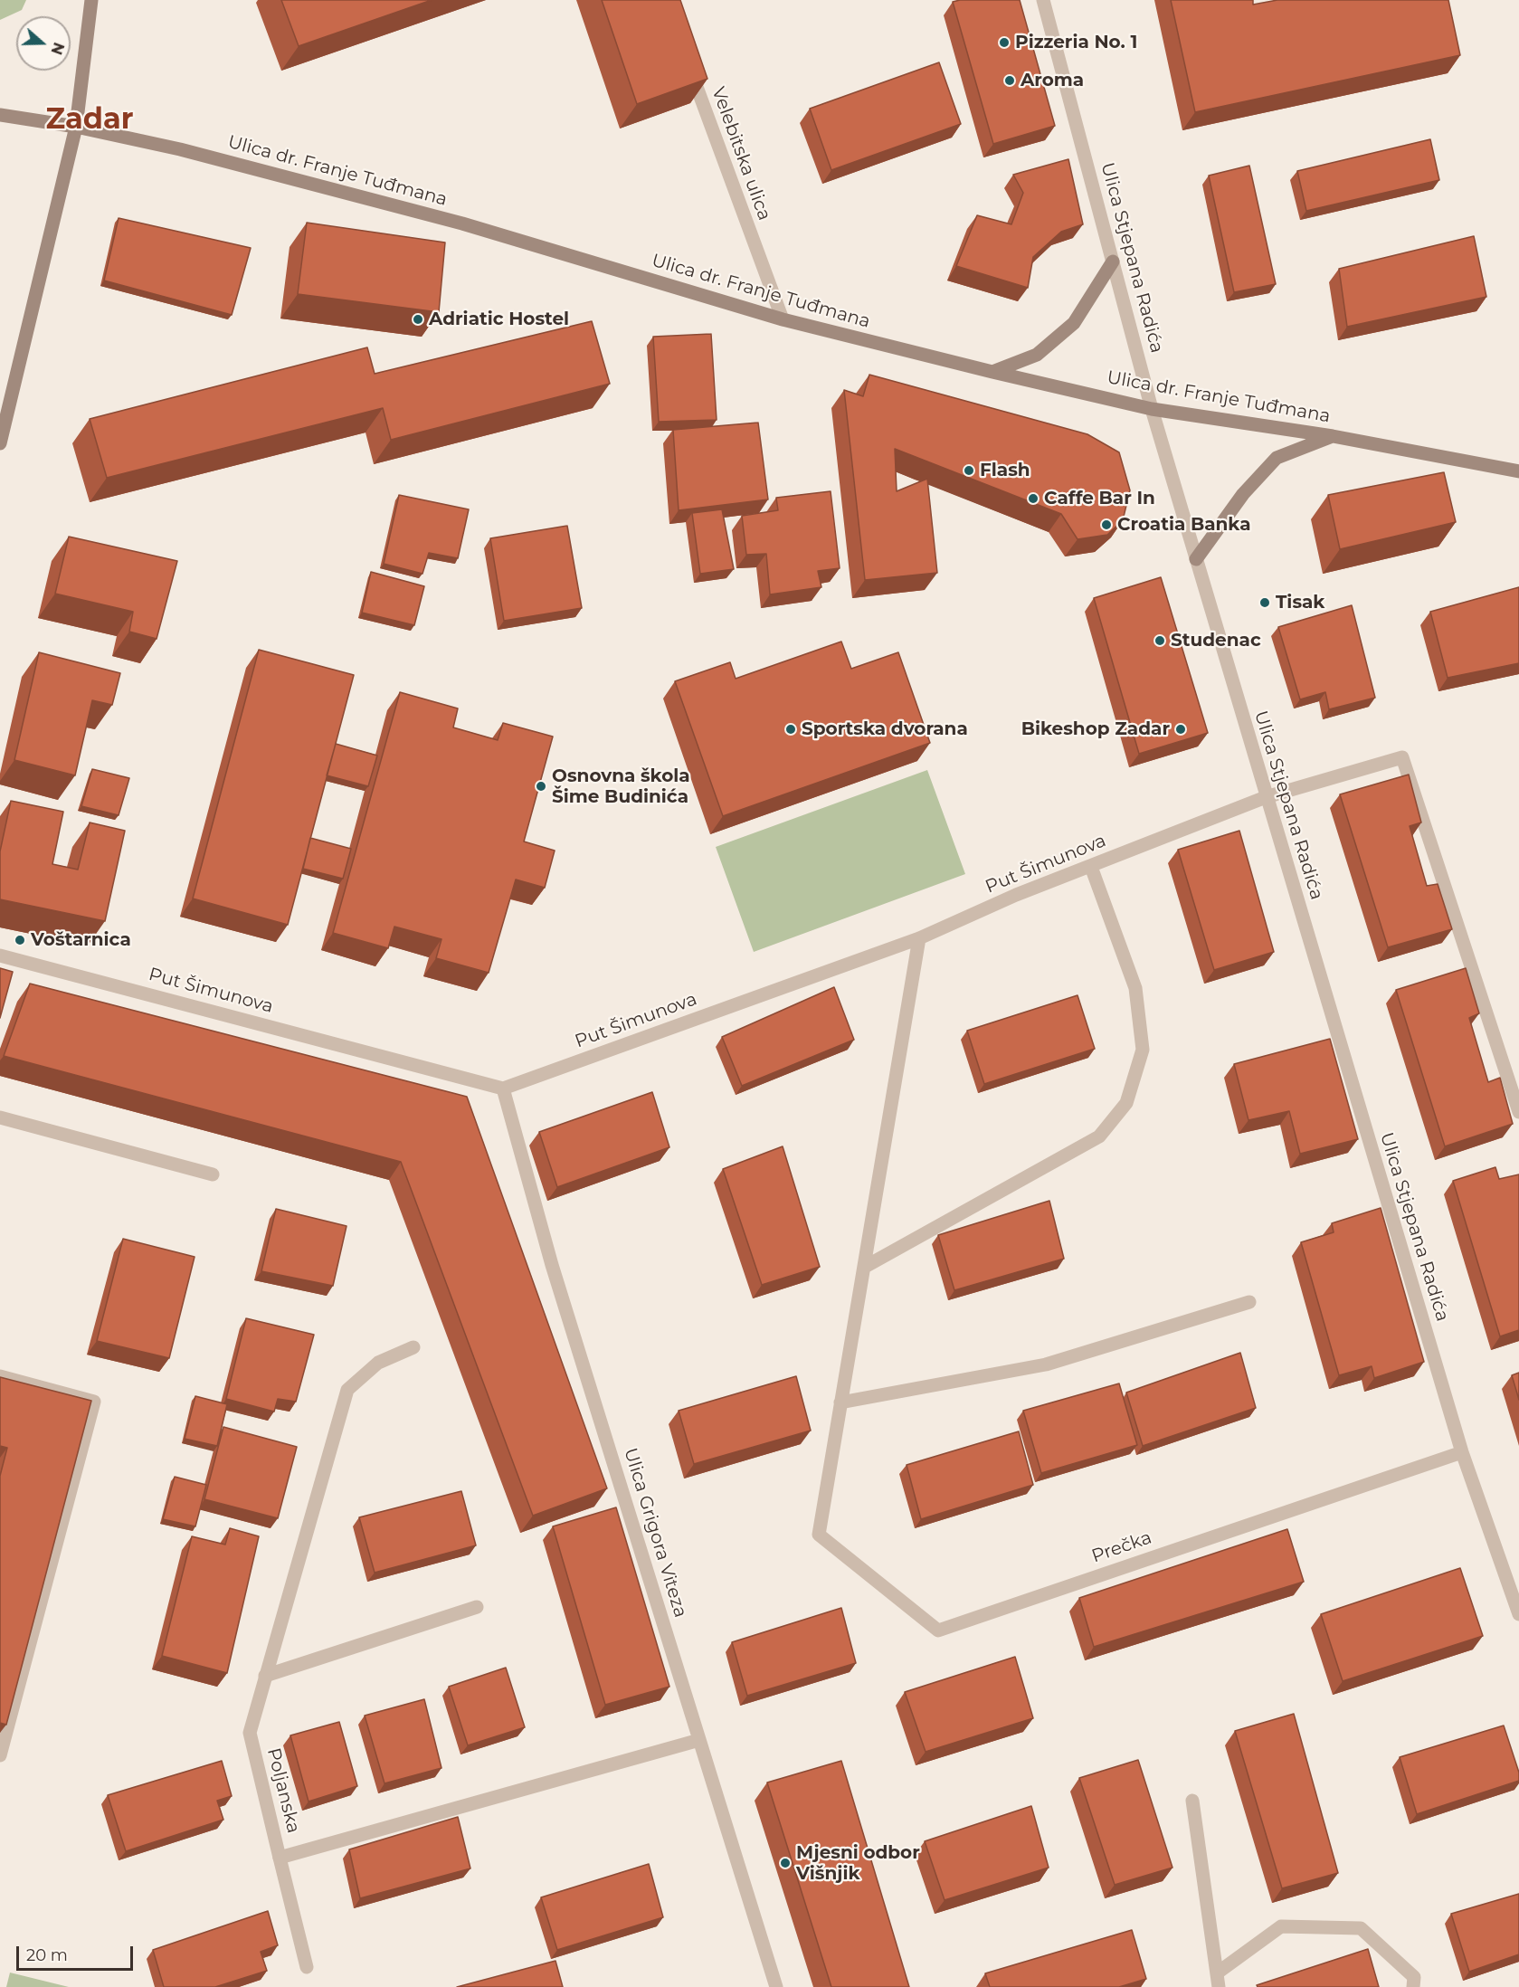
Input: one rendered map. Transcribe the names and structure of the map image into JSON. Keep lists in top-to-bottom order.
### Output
{
  "streets": {
    "main road": ["Ulica dr. Franje Tuđmana"],
    "street": [
      "Velebitska ulica",
      "Ulica Stjepana Radića",
      "Put Šimunova",
      "Ulica Grigora Viteza",
      "Prečka",
      "Poljanska"
    ]
  },
  "crossings": [
    ["Velebitska ulica", "Ulica dr. Franje Tuđmana"],
    ["Ulica dr. Franje Tuđmana", "Ulica Stjepana Radića"],
    ["Ulica Stjepana Radića", "Put Šimunova"],
    ["Ulica Stjepana Radića", "Prečka"],
    ["Put Šimunova", "Ulica Grigora Viteza"],
    ["Ulica Grigora Viteza", "Poljanska"]
  ],
  "districts": ["Zadar"],
  "places": [
    "Pizzeria No. 1",
    "Aroma",
    "Adriatic Hostel",
    "Flash",
    "Caffe Bar In",
    "Croatia Banka",
    "Tisak",
    "Studenac",
    "Sportska dvorana",
    "Bikeshop Zadar",
    "Osnovna škola Šime Budinića",
    "Voštarnica",
    "Mjesni odbor Višnjik"
  ],
  "scale_bar": "20 m",
  "north": "right"
}
